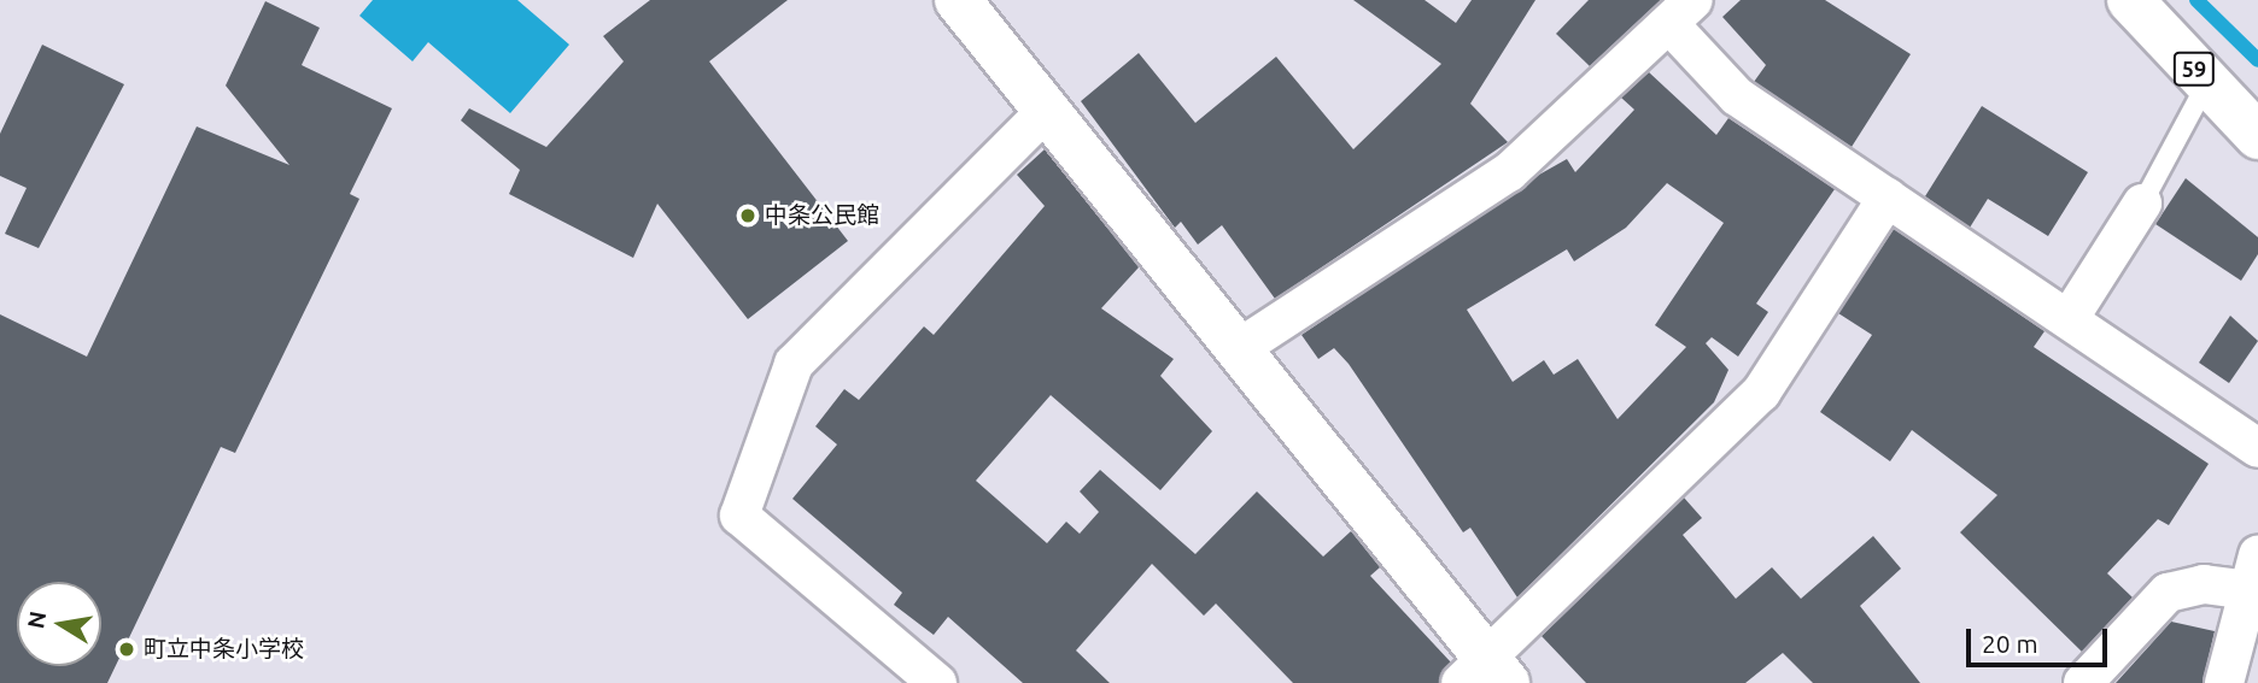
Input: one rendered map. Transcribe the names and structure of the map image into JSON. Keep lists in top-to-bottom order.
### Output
{
  "streets": {
    "street": ["59"]
  },
  "places": ["中条公民館", "町立中条小学校"],
  "scale_bar": "20 m",
  "north": "left"
}
